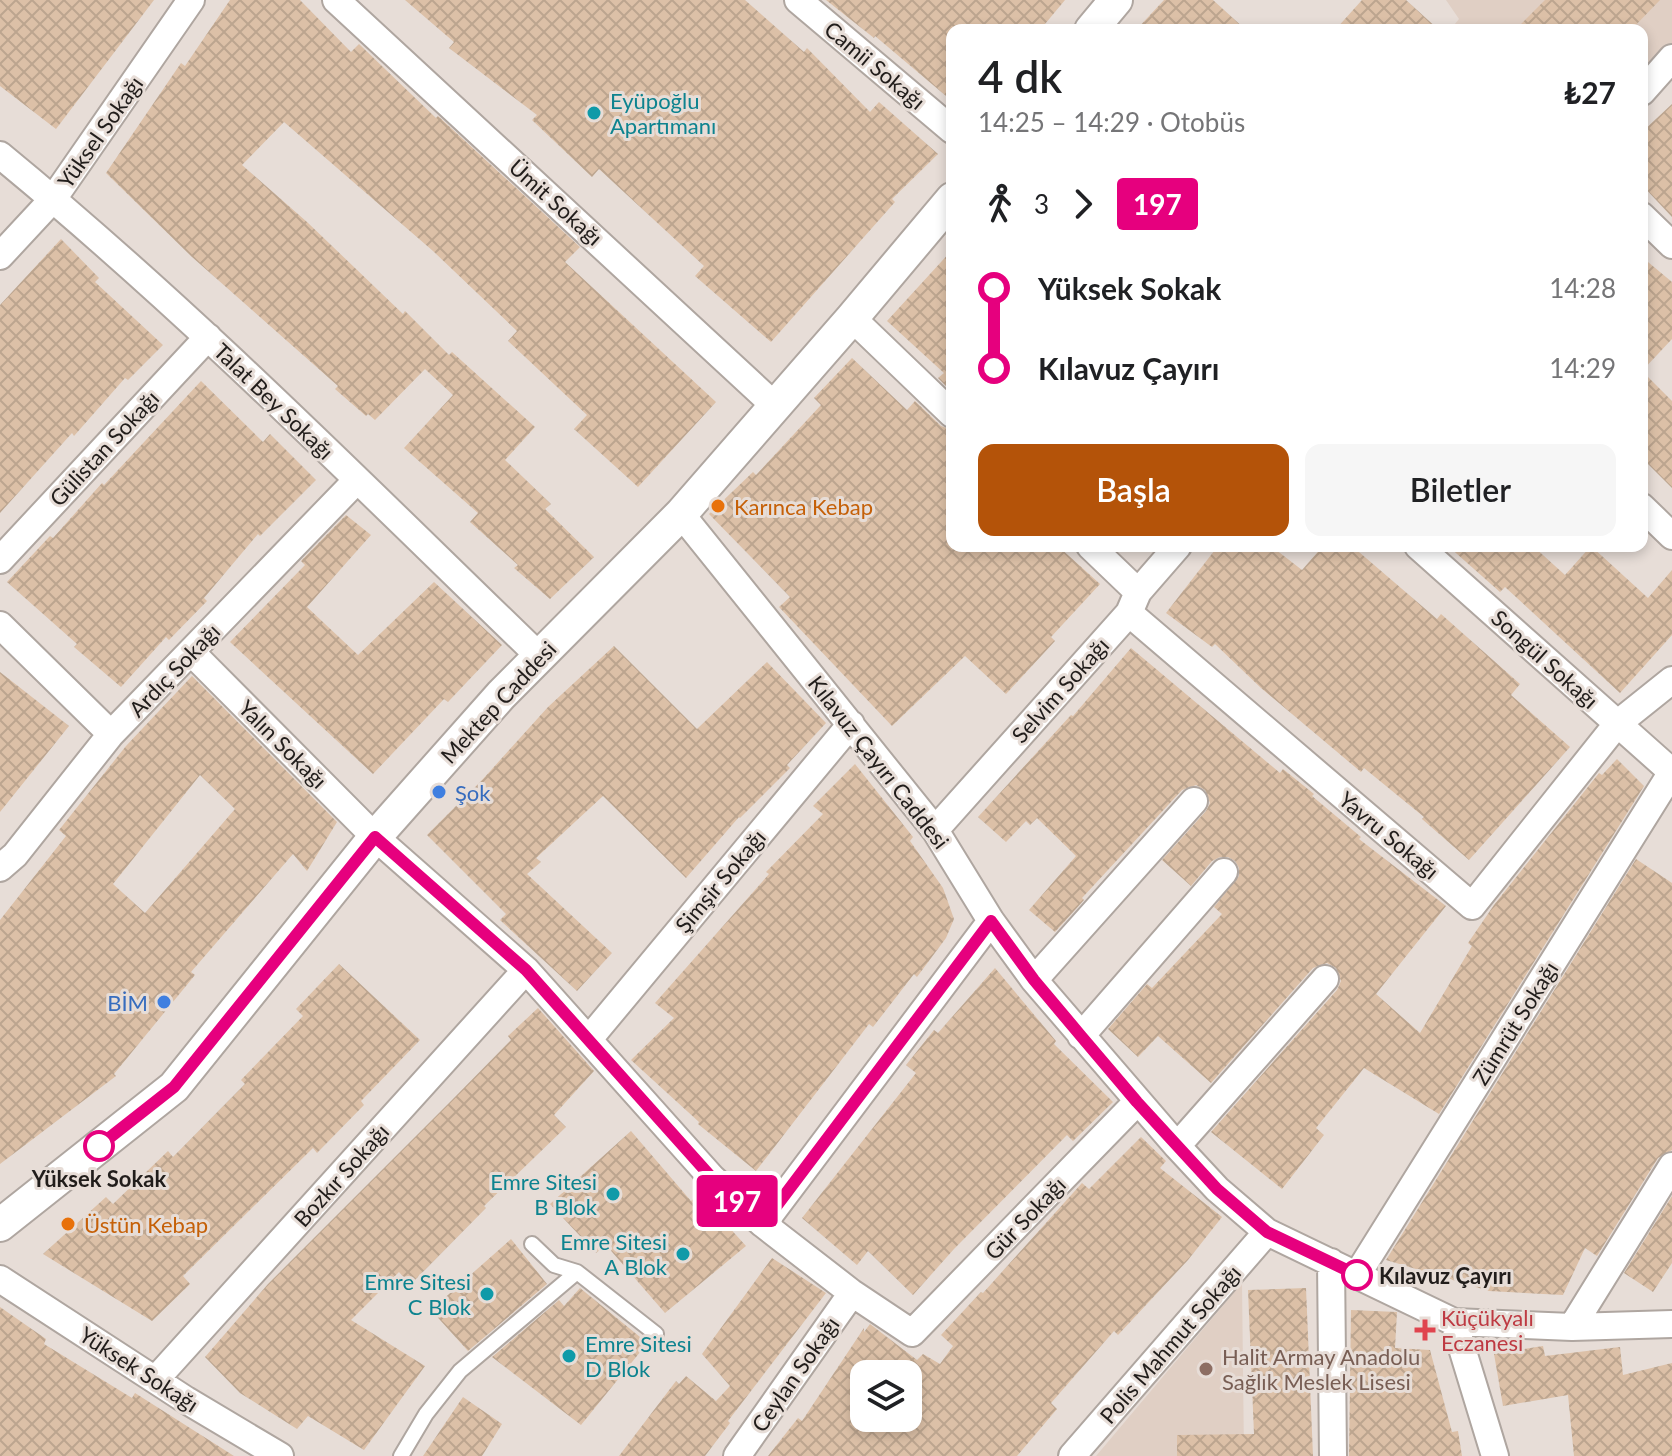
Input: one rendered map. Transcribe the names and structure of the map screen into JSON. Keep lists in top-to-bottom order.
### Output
{
  "streets": {
    "street": [
      "Camii Sokağı",
      "Yüksel Sokağı",
      "Ümit Sokağı",
      "Talat Bey Sokağı",
      "Gülistan Sokağı",
      "Songül Sokağı",
      "Ardıç Sokağı",
      "Selvim Sokağı",
      "Mektep Caddesi",
      "Yalın Sokağı",
      "Kılavuz Çayırı Caddesi",
      "Yavru Sokağı",
      "Şimşir Sokağı",
      "Zümrüt Sokağı",
      "Bozkır Sokağı",
      "Gür Sokağı",
      "Polis Mahmut Sokağı",
      "Yüksek Sokağı",
      "Ceylan Sokağı"
    ]
  },
  "crossings": [
    ["Yüksel Sokağı", "Talat Bey Sokağı"],
    ["Ümit Sokağı", "Mektep Caddesi"],
    ["Talat Bey Sokağı", "Gülistan Sokağı"],
    ["Talat Bey Sokağı", "Ardıç Sokağı"],
    ["Talat Bey Sokağı", "Mektep Caddesi"],
    ["Songül Sokağı", "Yavru Sokağı"],
    ["Songül Sokağı", "Zümrüt Sokağı"],
    ["Ardıç Sokağı", "Yalın Sokağı"],
    ["Selvim Sokağı", "Kılavuz Çayırı Caddesi"],
    ["Selvim Sokağı", "Yavru Sokağı"],
    ["Mektep Caddesi", "Yalın Sokağı"],
    ["Mektep Caddesi", "Kılavuz Çayırı Caddesi"],
    ["Yalın Sokağı", "Şimşir Sokağı"],
    ["Yalın Sokağı", "Bozkır Sokağı"],
    ["Yalın Sokağı", "Gür Sokağı"],
    ["Yalın Sokağı", "Ceylan Sokağı"],
    ["Kılavuz Çayırı Caddesi", "Şimşir Sokağı"],
    ["Kılavuz Çayırı Caddesi", "Zümrüt Sokağı"],
    ["Kılavuz Çayırı Caddesi", "Gür Sokağı"],
    ["Kılavuz Çayırı Caddesi", "Polis Mahmut Sokağı"],
    ["Bozkır Sokağı", "Yüksek Sokağı"]
  ],
  "places": {
    "other": [
      "Eyüpoğlu Apartımanı",
      "Karınca Kebap",
      "Şok",
      "BİM",
      "Yüksek Sokak",
      "Emre Sitesi B Blok",
      "Üstün Kebap",
      "Emre Sitesi A Blok",
      "Kılavuz Çayırı",
      "Emre Sitesi C Blok",
      "Emre Sitesi D Blok",
      "Halit Armay Anadolu Sağlık Meslek Lisesi"
    ],
    "health": ["Küçükyalı Eczanesi"]
  },
  "lines": ["bus line 197"],
  "page": {
    "on_map": "197",
    "heading": ["4 dk", "14:25 – 14:29 · Otobüs", "₺27"],
    "legs": ["3", "197"],
    "list": [
      {
        "name": "Yüksek Sokak",
        "value": "14:28"
      },
      {
        "name": "Kılavuz Çayırı",
        "value": "14:29"
      }
    ],
    "buttons": ["Başla", "Biletler"]
  }
}
